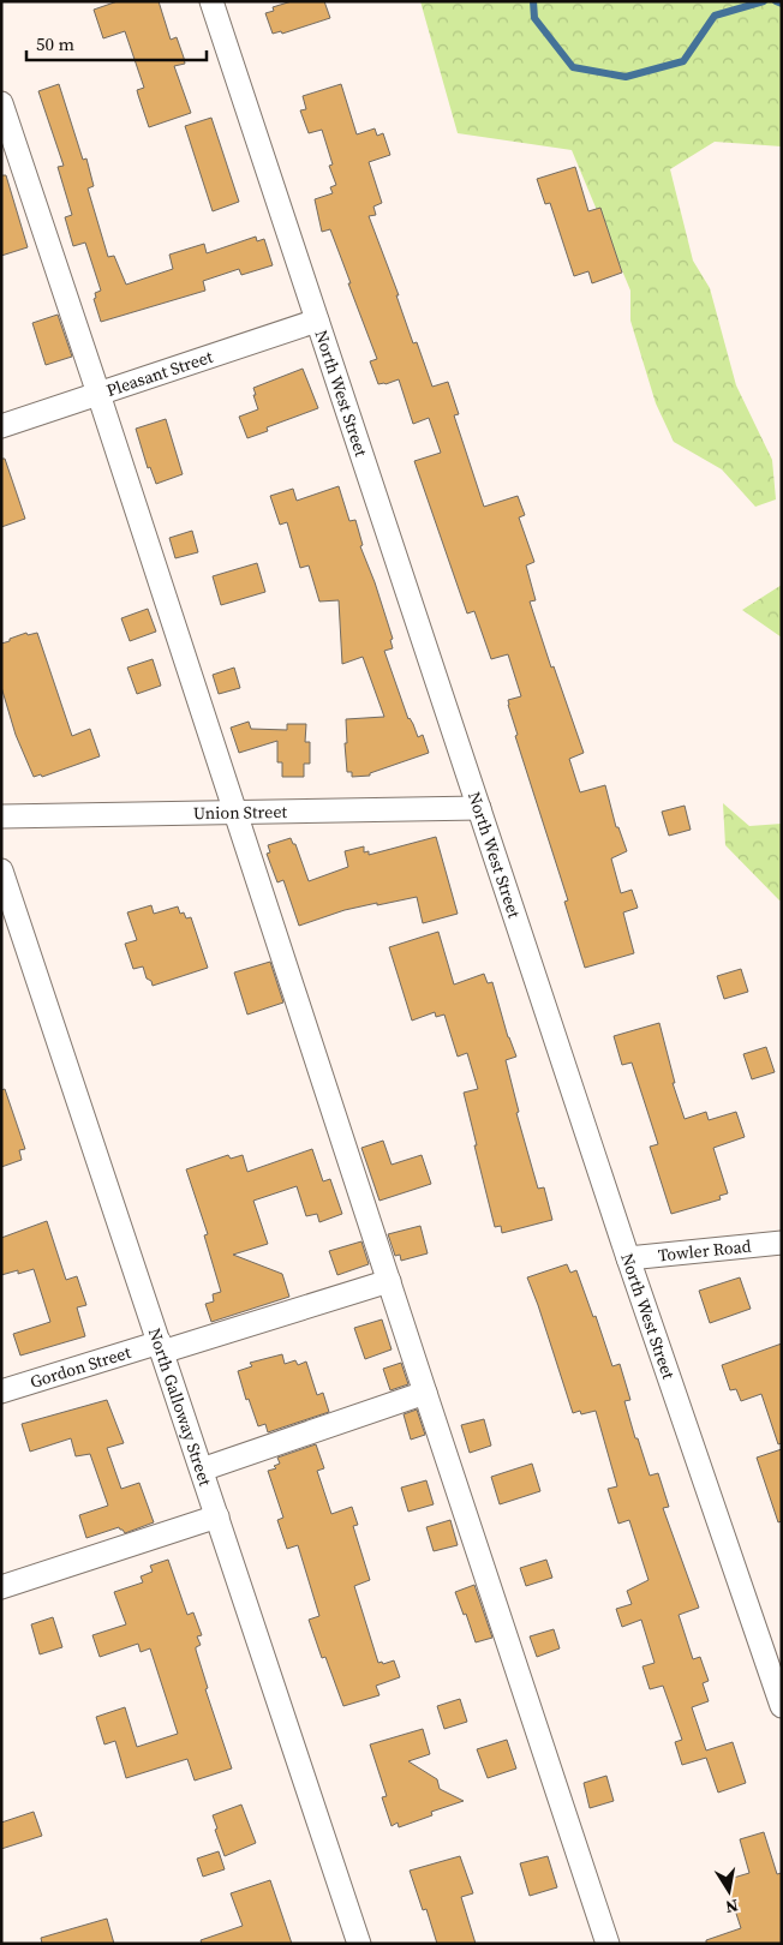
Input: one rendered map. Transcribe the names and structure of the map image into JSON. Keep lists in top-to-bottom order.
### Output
{
  "streets": {
    "street": [
      "Pleasant Street",
      "North West Street",
      "Union Street",
      "Towler Road",
      "Gordon Street",
      "North Galloway Street"
    ]
  },
  "crossings": [
    ["Pleasant Street", "North West Street"],
    ["North West Street", "Union Street"],
    ["North West Street", "Towler Road"],
    ["Gordon Street", "North Galloway Street"]
  ],
  "scale_bar": "50 m",
  "north": "bottom"
}
